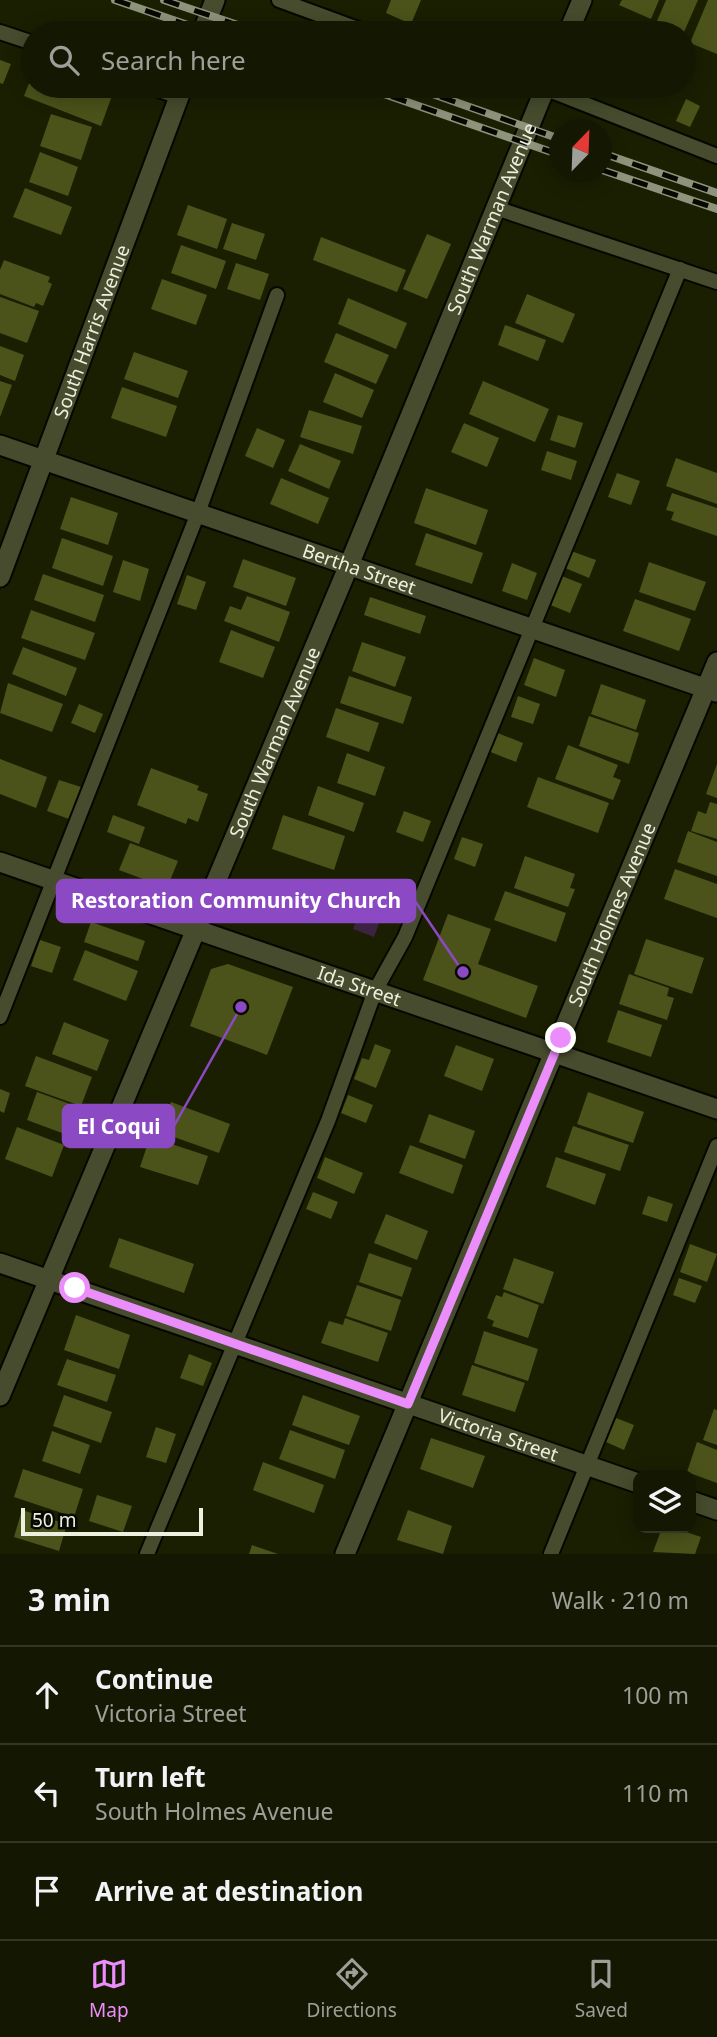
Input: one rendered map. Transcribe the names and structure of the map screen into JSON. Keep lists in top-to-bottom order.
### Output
{
  "streets": {
    "street": [
      "South Warman Avenue",
      "South Harris Avenue",
      "Bertha Street",
      "South Holmes Avenue",
      "Ida Street",
      "Victoria Street"
    ]
  },
  "crossings": [
    ["South Warman Avenue", "Bertha Street"],
    ["South Warman Avenue", "Ida Street"],
    ["South Warman Avenue", "Victoria Street"],
    ["South Harris Avenue", "Bertha Street"],
    ["Bertha Street", "South Holmes Avenue"],
    ["South Holmes Avenue", "Ida Street"],
    ["South Holmes Avenue", "Victoria Street"]
  ],
  "places": ["Restoration Community Church", "El Coqui"],
  "scale_bar": "50 m",
  "north": "top right",
  "page": {
    "search": "Search here",
    "scale": "50 m",
    "heading": ["3 min", "Walk · 210 m"],
    "list": [
      ["Continue", "Victoria Street", "100 m"],
      ["Turn left", "South Holmes Avenue", "110 m"],
      "Arrive at destination"
    ],
    "nav": ["Map", "Directions", "Saved"]
  }
}
